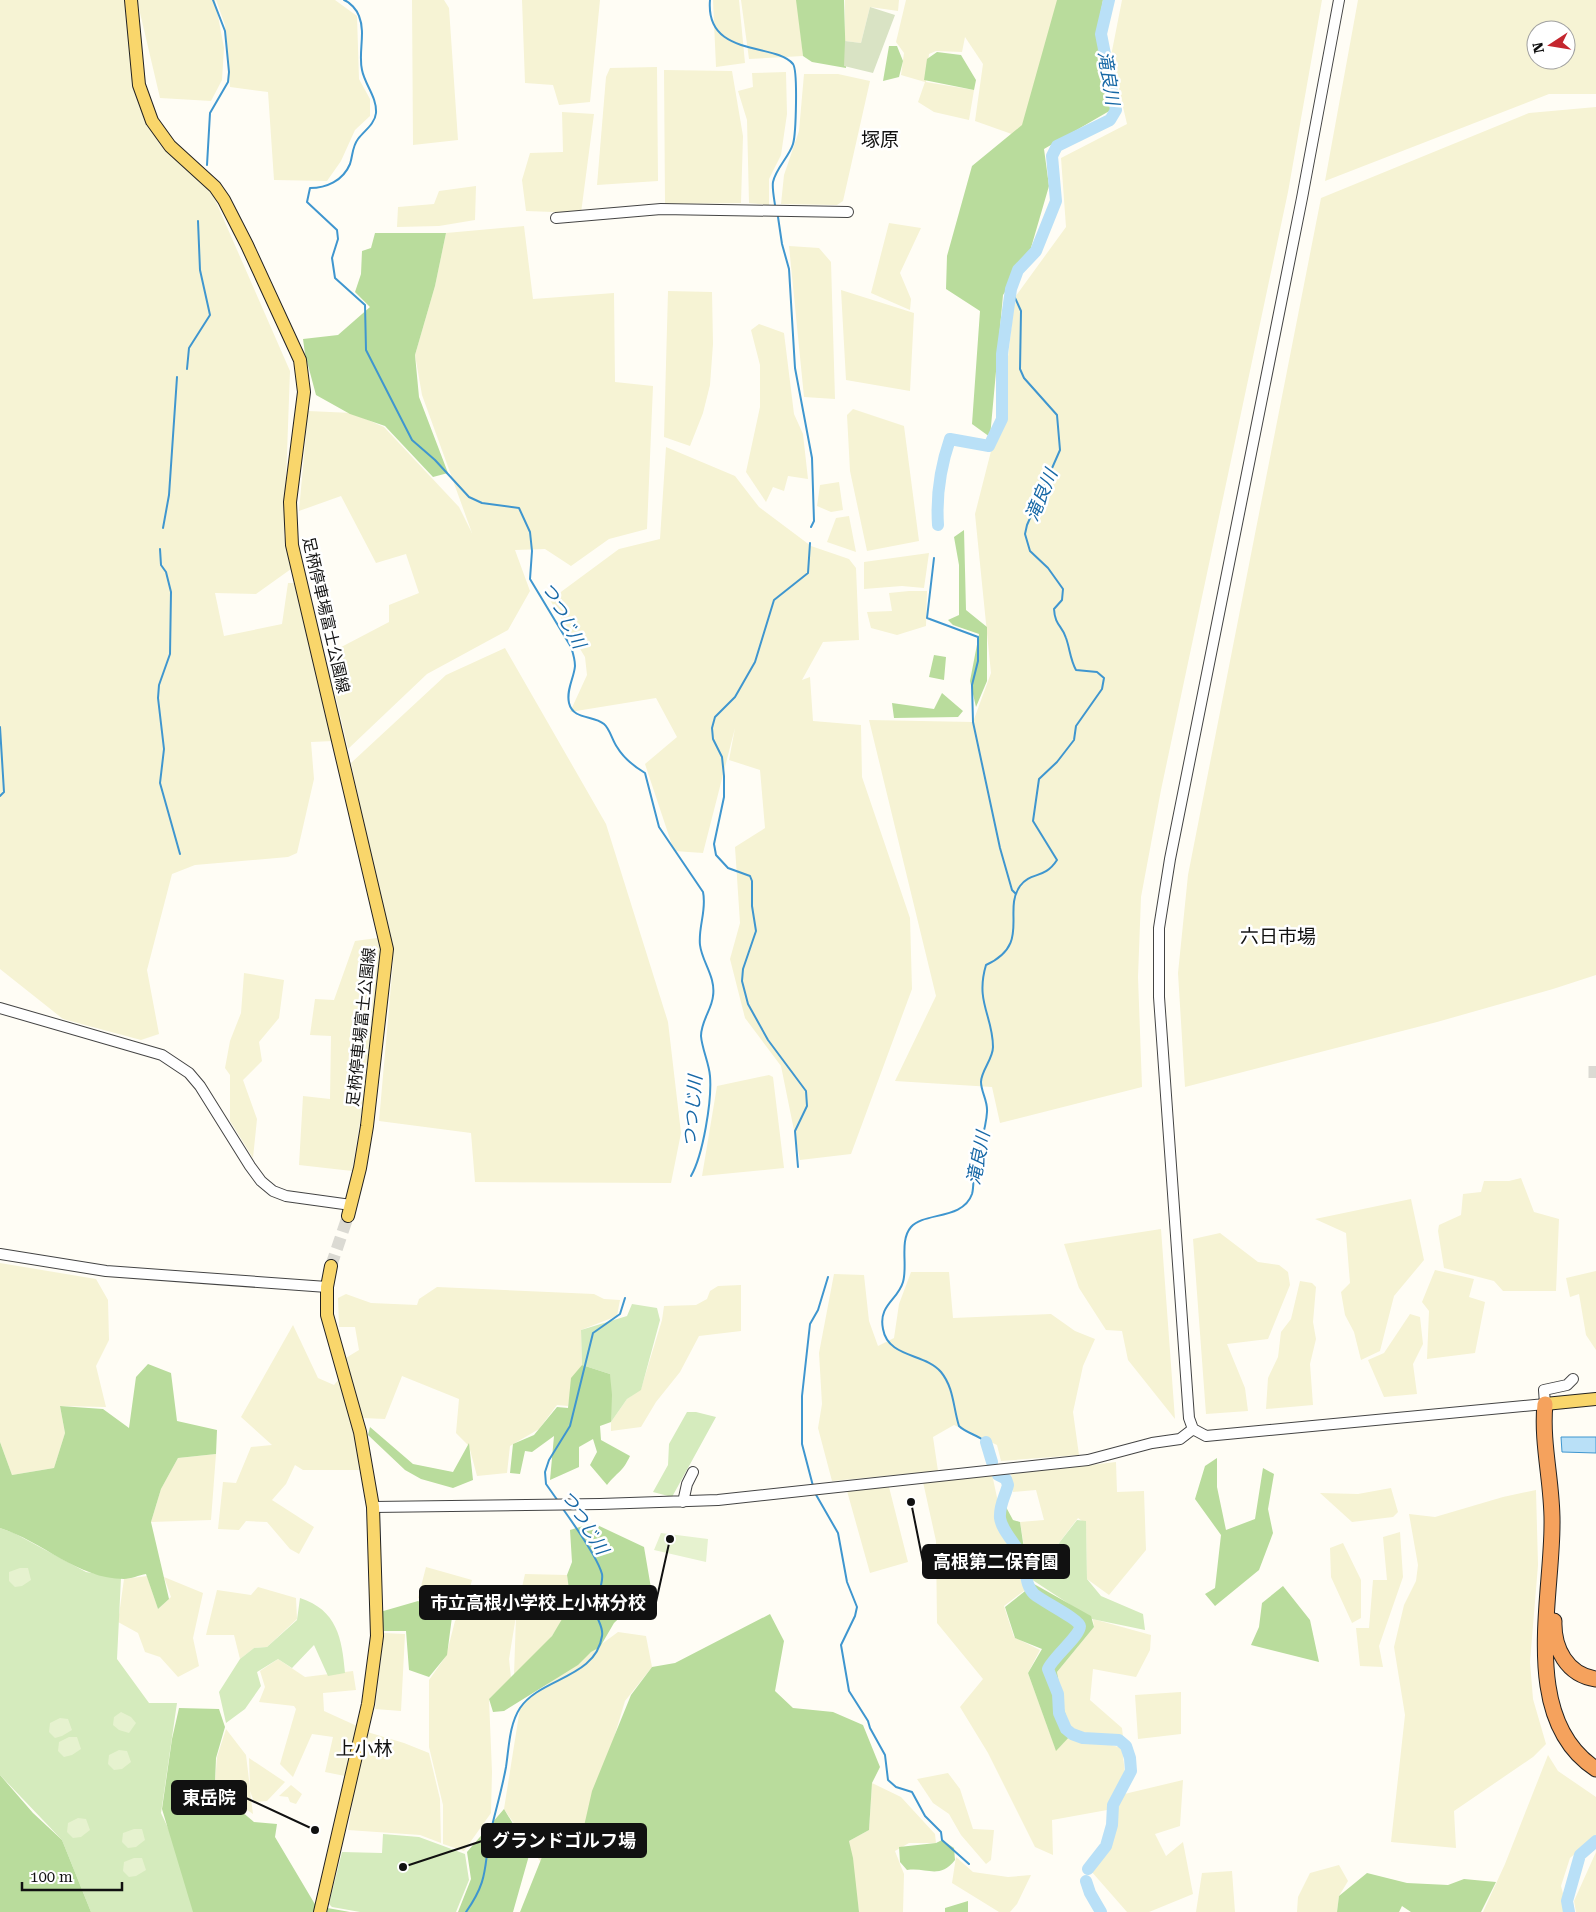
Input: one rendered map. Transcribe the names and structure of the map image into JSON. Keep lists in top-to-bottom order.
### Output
{
  "streets": {
    "main road": ["足柄停車場富士公園線"]
  },
  "districts": ["塚原", "六日市場", "上小林"],
  "water": ["滝良川", "つつじ川"],
  "places": [
    "高根第二保育園",
    "市立高根小学校上小林分校",
    "東岳院",
    "グランドゴルフ場"
  ],
  "scale_bar": "100 m",
  "north": "left"
}
